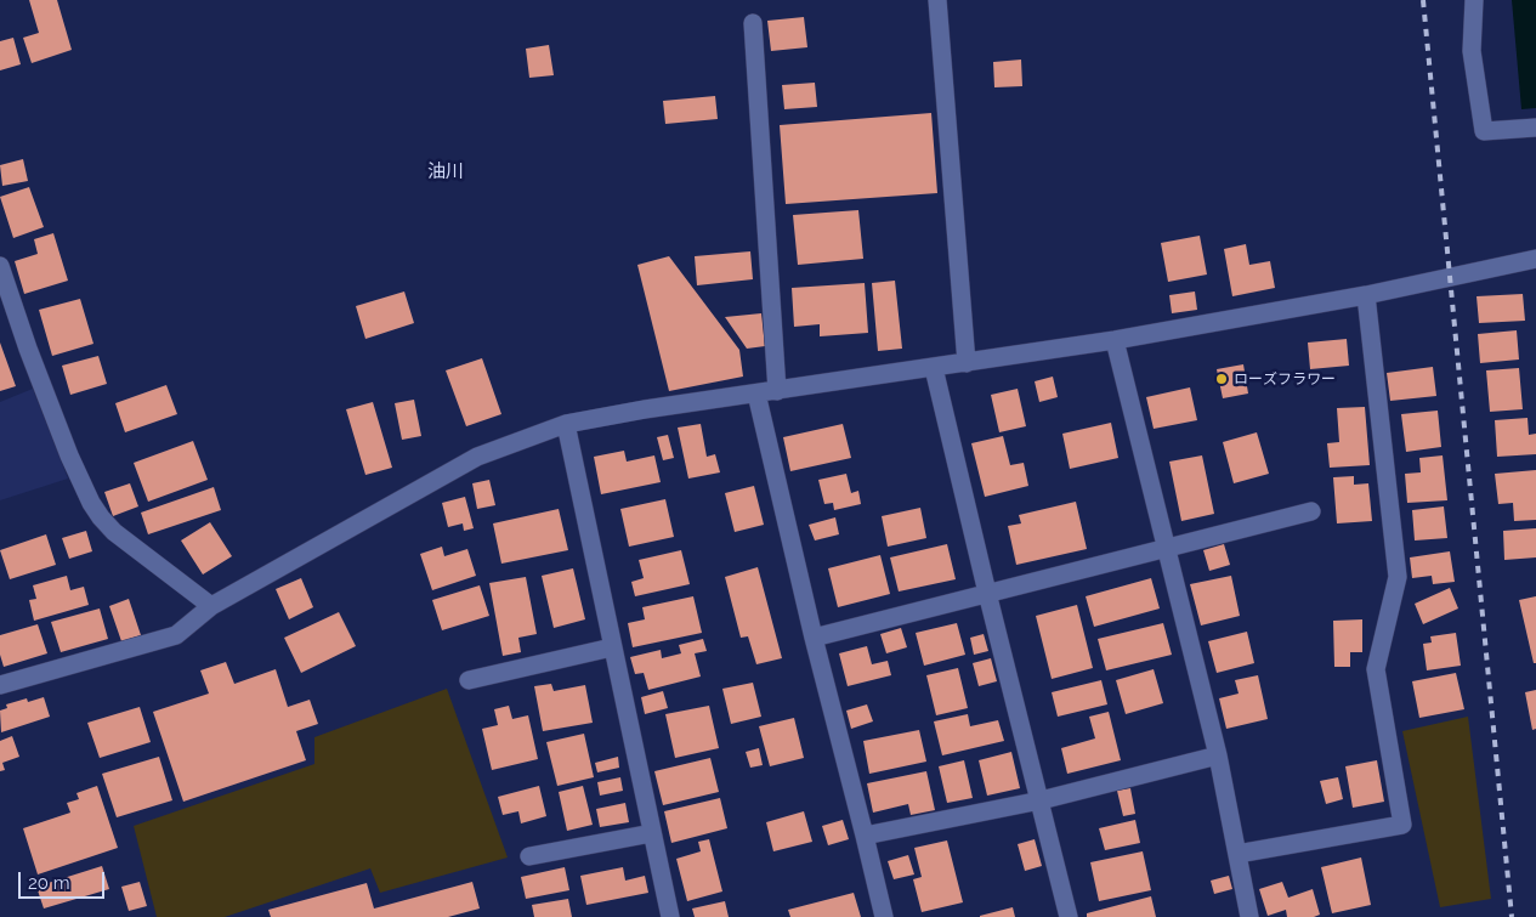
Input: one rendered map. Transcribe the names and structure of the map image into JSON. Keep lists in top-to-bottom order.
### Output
{
  "districts": ["油川"],
  "places": ["ローズフラワー"],
  "scale_bar": "20 m"
}
